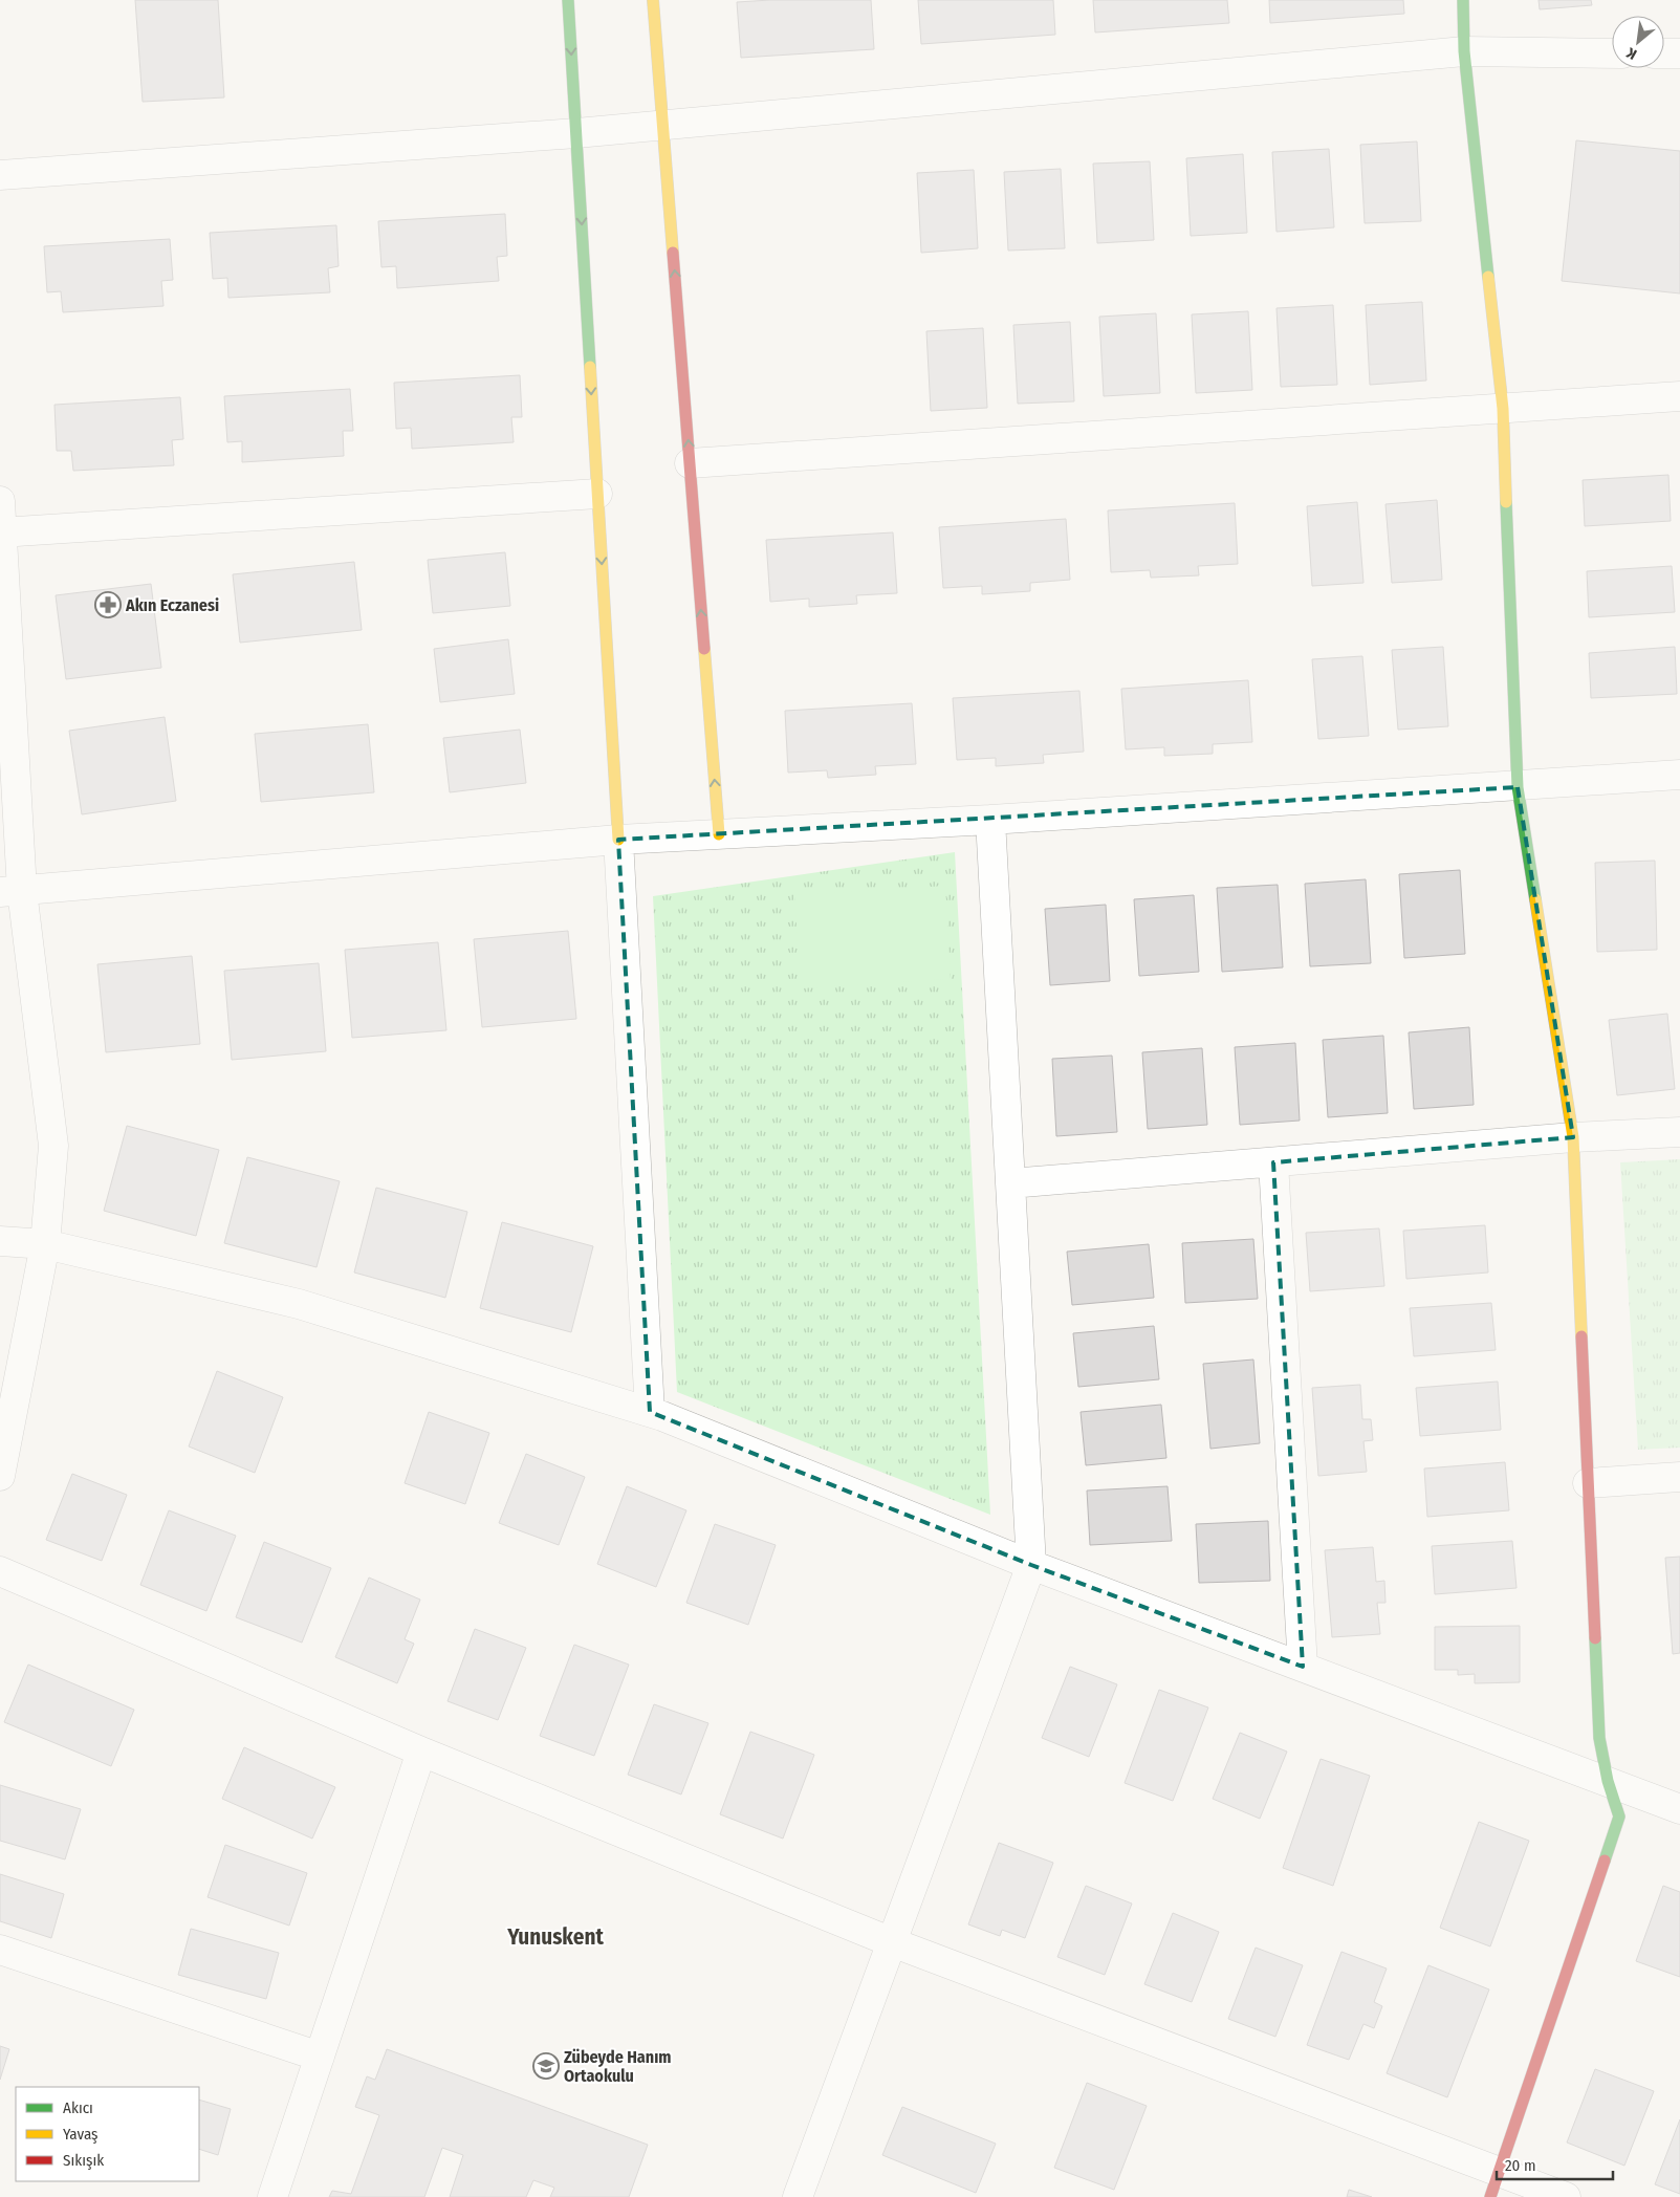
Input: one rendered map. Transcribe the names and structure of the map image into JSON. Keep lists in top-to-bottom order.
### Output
{
  "districts": ["Yunuskent"],
  "places": {
    "pharmacy": ["Akın Eczanesi"],
    "school or university": ["Zübeyde Hanım Ortaokulu"]
  },
  "legend": ["Akıcı", "Yavaş", "Sıkışık"],
  "scale_bar": "20 m",
  "north": "bottom left"
}
